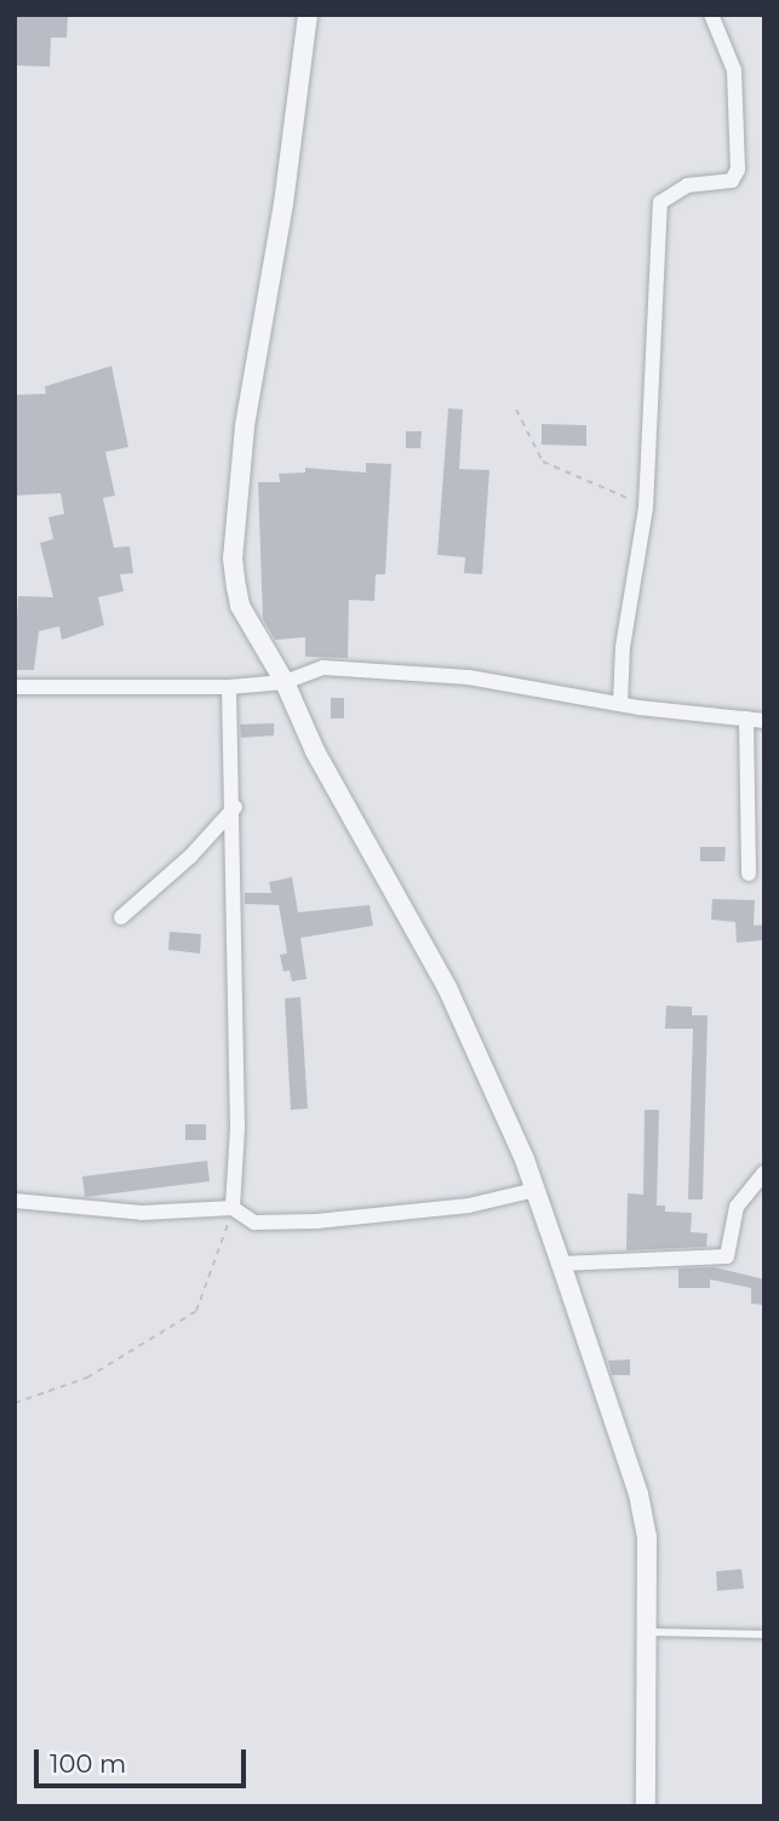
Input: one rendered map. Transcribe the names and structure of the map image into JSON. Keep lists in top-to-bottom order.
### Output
{
  "scale_bar": "100 m"
}
